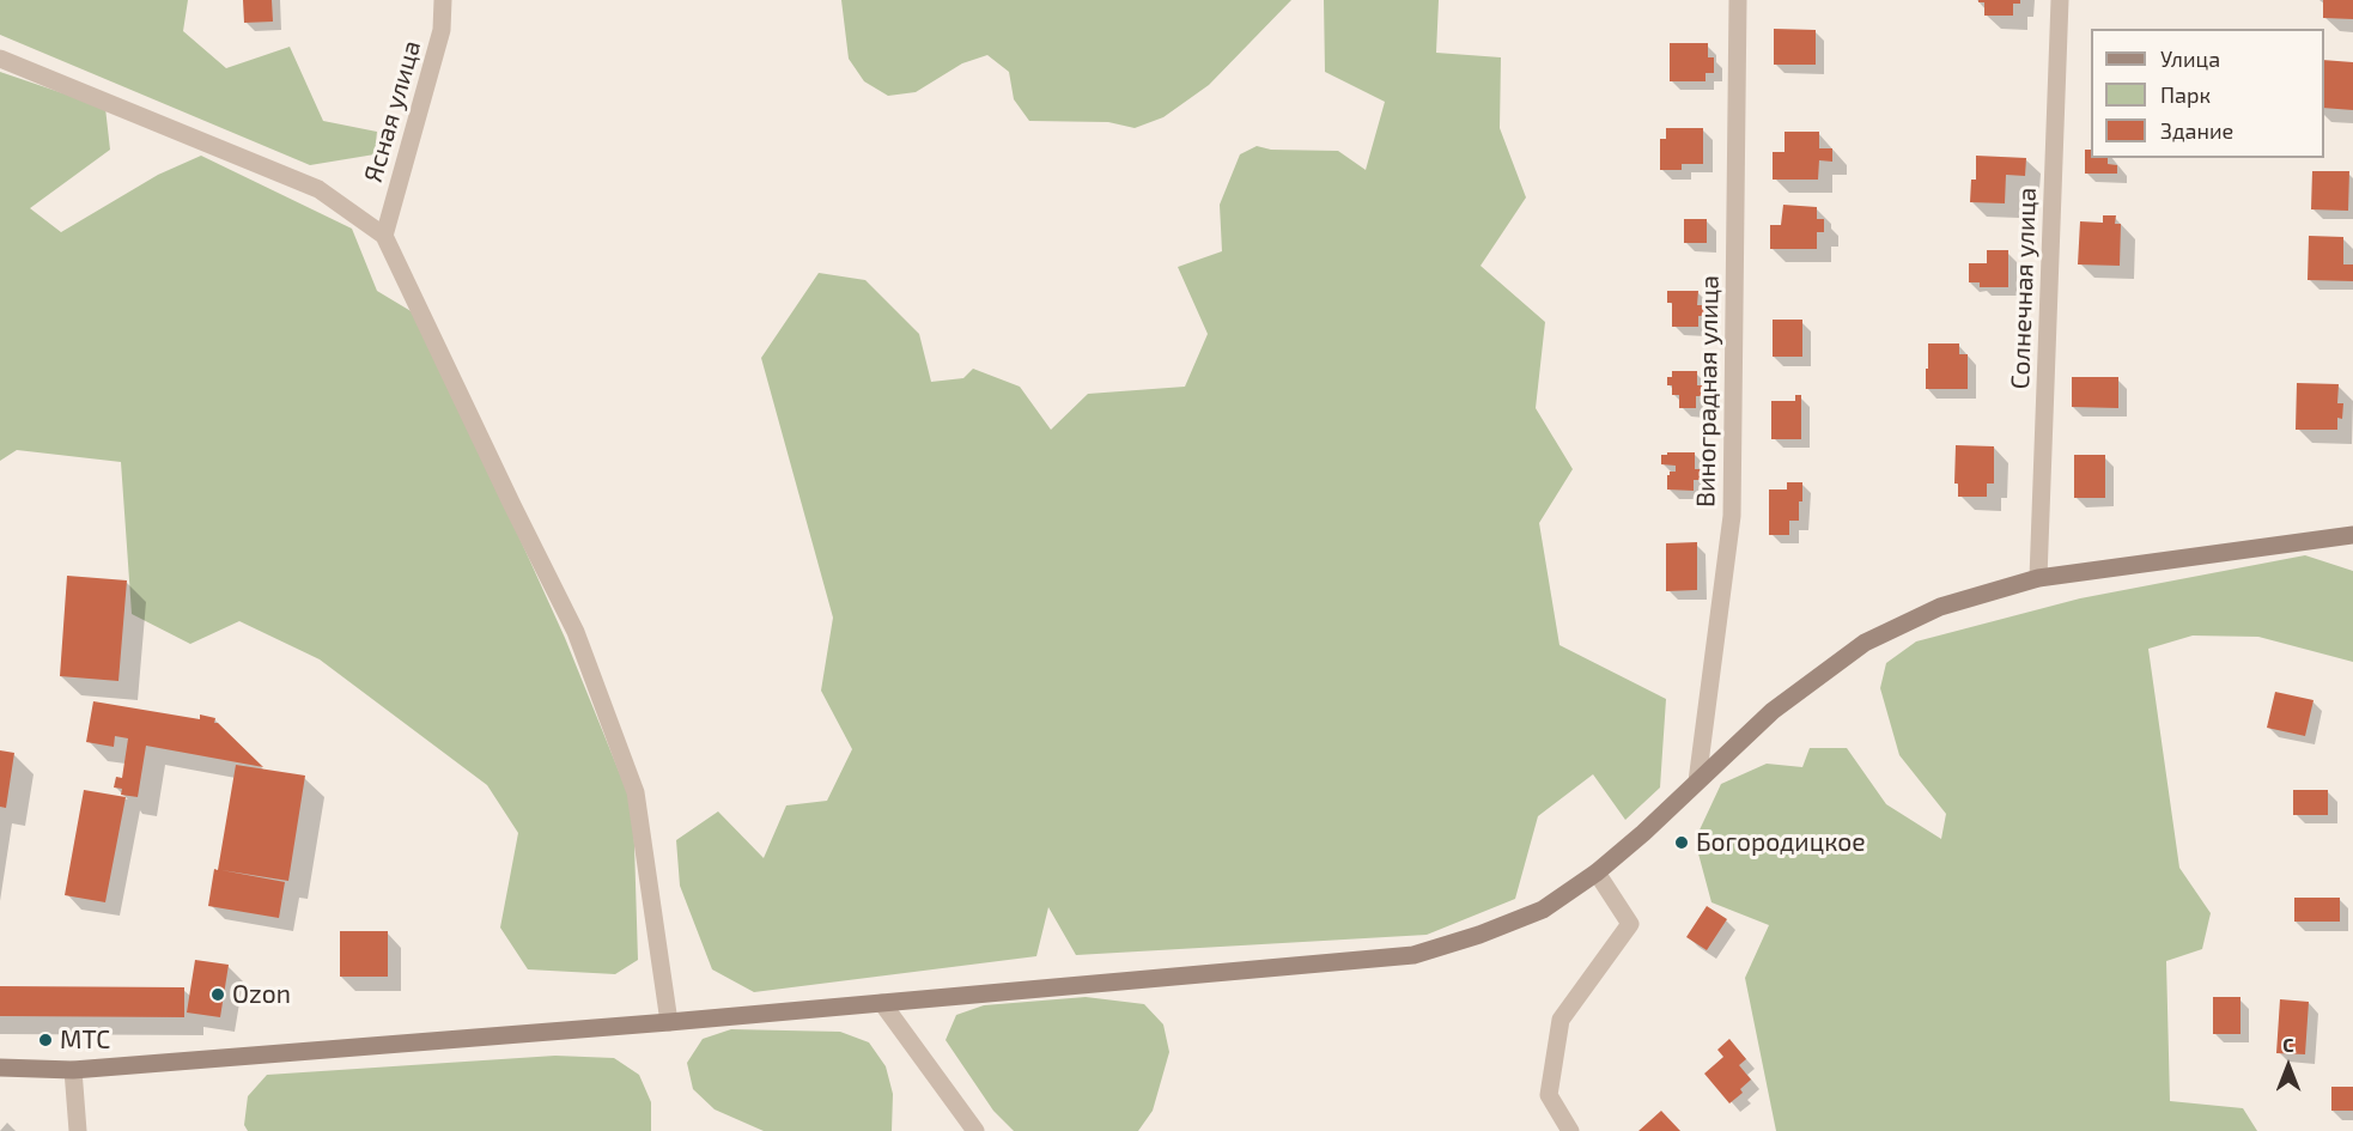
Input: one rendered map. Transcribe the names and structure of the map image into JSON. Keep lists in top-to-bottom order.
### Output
{
  "streets": {
    "street": ["Ясная улица", "Солнечная улица", "Виноградная улица"]
  },
  "places": ["Богородицкое", "Ozon", "МТС"],
  "legend": ["Улица", "Парк", "Здание"],
  "north": "top"
}
